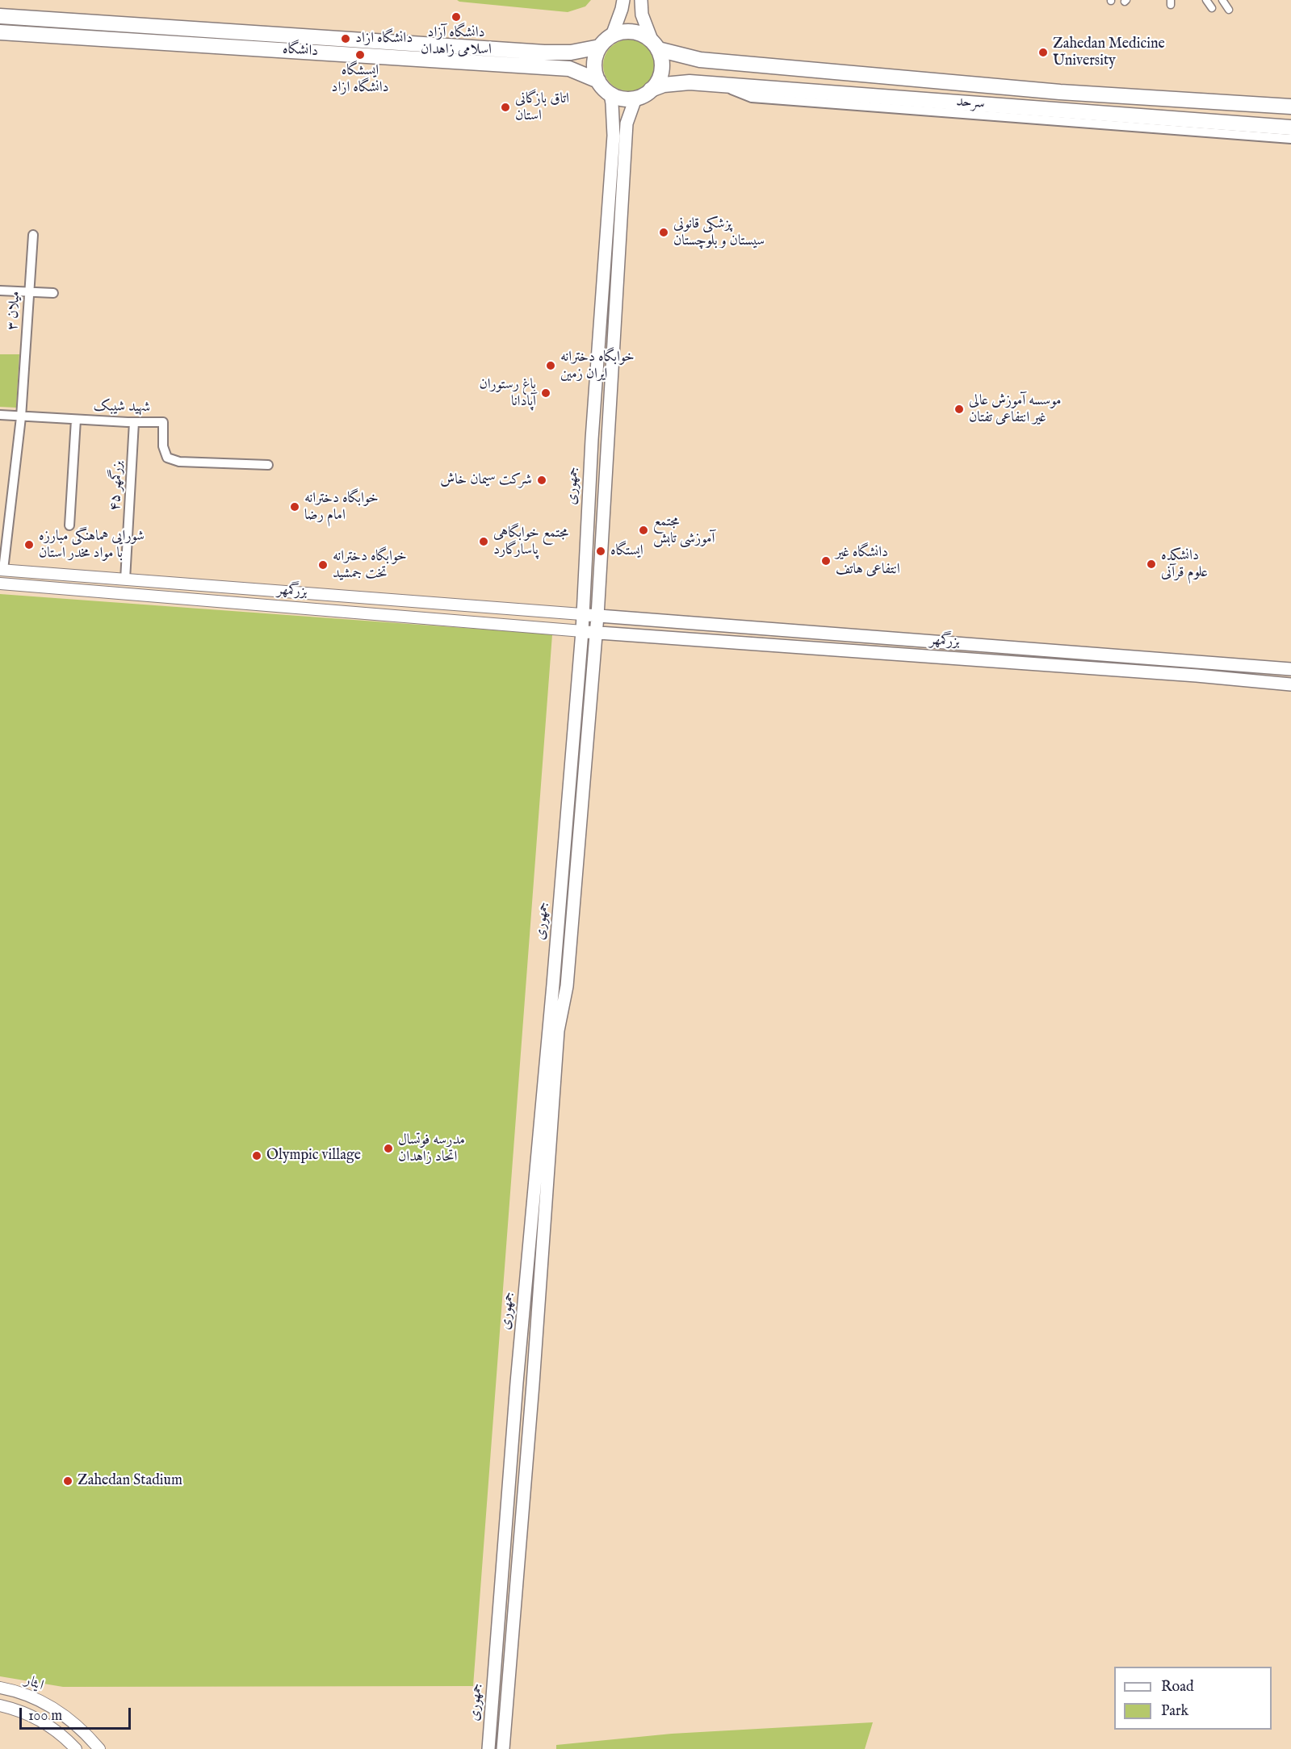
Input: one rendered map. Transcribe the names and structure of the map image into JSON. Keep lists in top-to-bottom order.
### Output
{
  "streets": {
    "main road": [
      "دانشگاه",
      "سرحد",
      "جمهوری",
      "بزرگمهر"
    ],
    "street": [
      "میلان ۳",
      "شهید شیبک",
      "بزرگمهر ۴۵",
      "ایثار"
    ]
  },
  "crossings": [
    ["دانشگاه", "سرحد"],
    ["دانشگاه", "جمهوری"],
    ["سرحد", "جمهوری"],
    ["میلان ۳", "شهید شیبک"],
    ["میلان ۳", "بزرگمهر"],
    ["شهید شیبک", "بزرگمهر ۴۵"],
    ["بزرگمهر ۴۵", "بزرگمهر"],
    ["جمهوری", "بزرگمهر"]
  ],
  "places": [
    "دانشگاه آزاد اسلامی زاهدان",
    "دانشگاه ازاد",
    "Zahedan Medicine University",
    "ایسشگاه دانشگاه ازاد",
    "اتاق بازگانی استان",
    "پزشکی قانونی سیستان و بلوچستان",
    "خوابگاه دخترانه ایران زمین",
    "باغ رستوران آپادانا",
    "موسسه آموزش عالی غیر انتفاعی تفتان",
    "شرکت سیمان خاش",
    "خوابگاه دخترانه امام رضا",
    "مجتمع آموزشی تابش",
    "مجتمع خوابگاهی پاسارگارد",
    "شورایی هماهنگی مبارزه با مواد مخدر استان",
    "ایستگاه",
    "دانشگاه غیر انتفاعی هاتف",
    "دانشکده علوم قرآنی",
    "خوابگاه دخترانه تخت جمشید",
    "مدرسه فوتسال اتحاد زاهدان",
    "Olympic village",
    "Zahedan Stadium"
  ],
  "legend": ["Road", "Park"],
  "scale_bar": "100 m"
}
